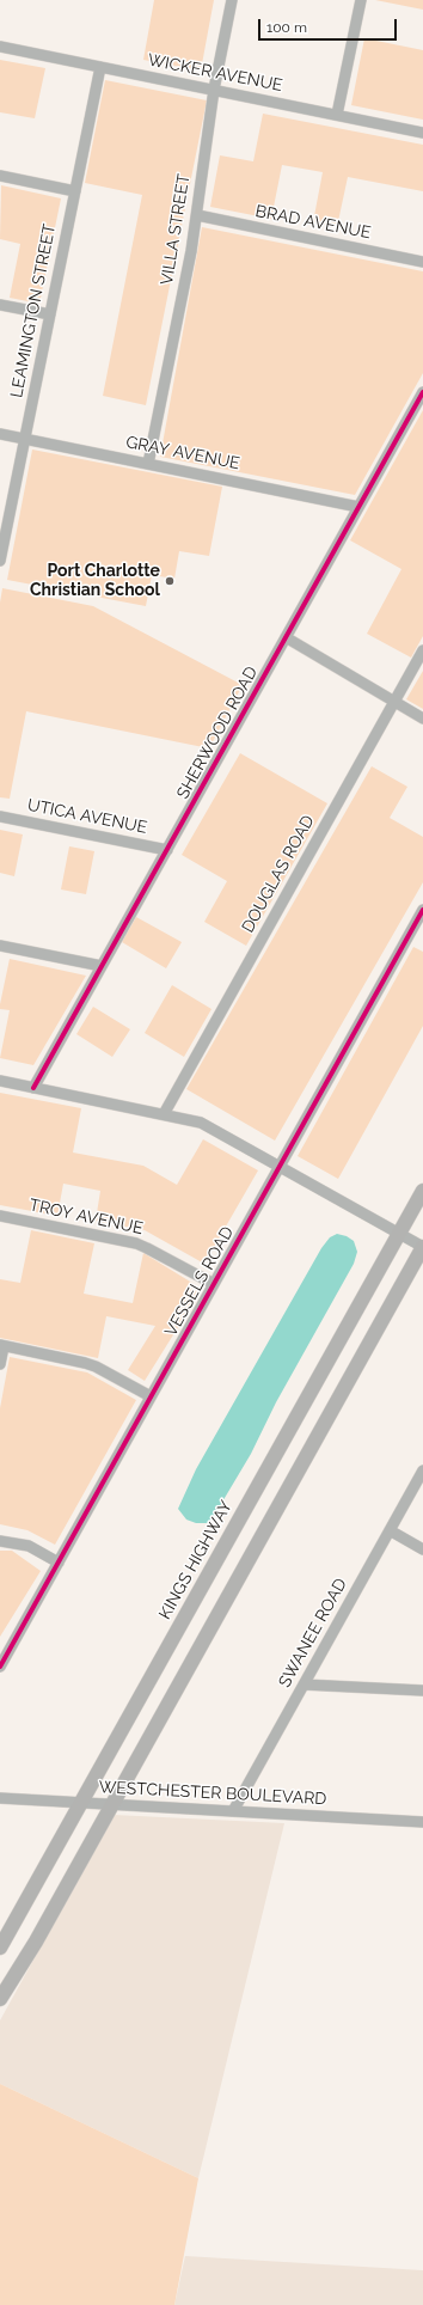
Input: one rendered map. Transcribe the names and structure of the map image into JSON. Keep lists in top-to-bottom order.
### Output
{
  "streets": {
    "main road": ["KINGS HIGHWAY"],
    "street": [
      "WICKER AVENUE",
      "BRAD AVENUE",
      "VILLA STREET",
      "LEAMINGTON STREET",
      "GRAY AVENUE",
      "SHERWOOD ROAD",
      "UTICA AVENUE",
      "DOUGLAS ROAD",
      "TROY AVENUE",
      "VESSELS ROAD",
      "SWANEE ROAD",
      "WESTCHESTER BOULEVARD"
    ]
  },
  "crossings": [
    ["WICKER AVENUE", "VILLA STREET"],
    ["WICKER AVENUE", "LEAMINGTON STREET"],
    ["BRAD AVENUE", "VILLA STREET"],
    ["VILLA STREET", "GRAY AVENUE"],
    ["LEAMINGTON STREET", "GRAY AVENUE"],
    ["GRAY AVENUE", "SHERWOOD ROAD"],
    ["SHERWOOD ROAD", "UTICA AVENUE"],
    ["TROY AVENUE", "VESSELS ROAD"],
    ["KINGS HIGHWAY", "WESTCHESTER BOULEVARD"],
    ["SWANEE ROAD", "WESTCHESTER BOULEVARD"]
  ],
  "places": ["Port Charlotte Christian School"],
  "scale_bar": "100 m"
}
